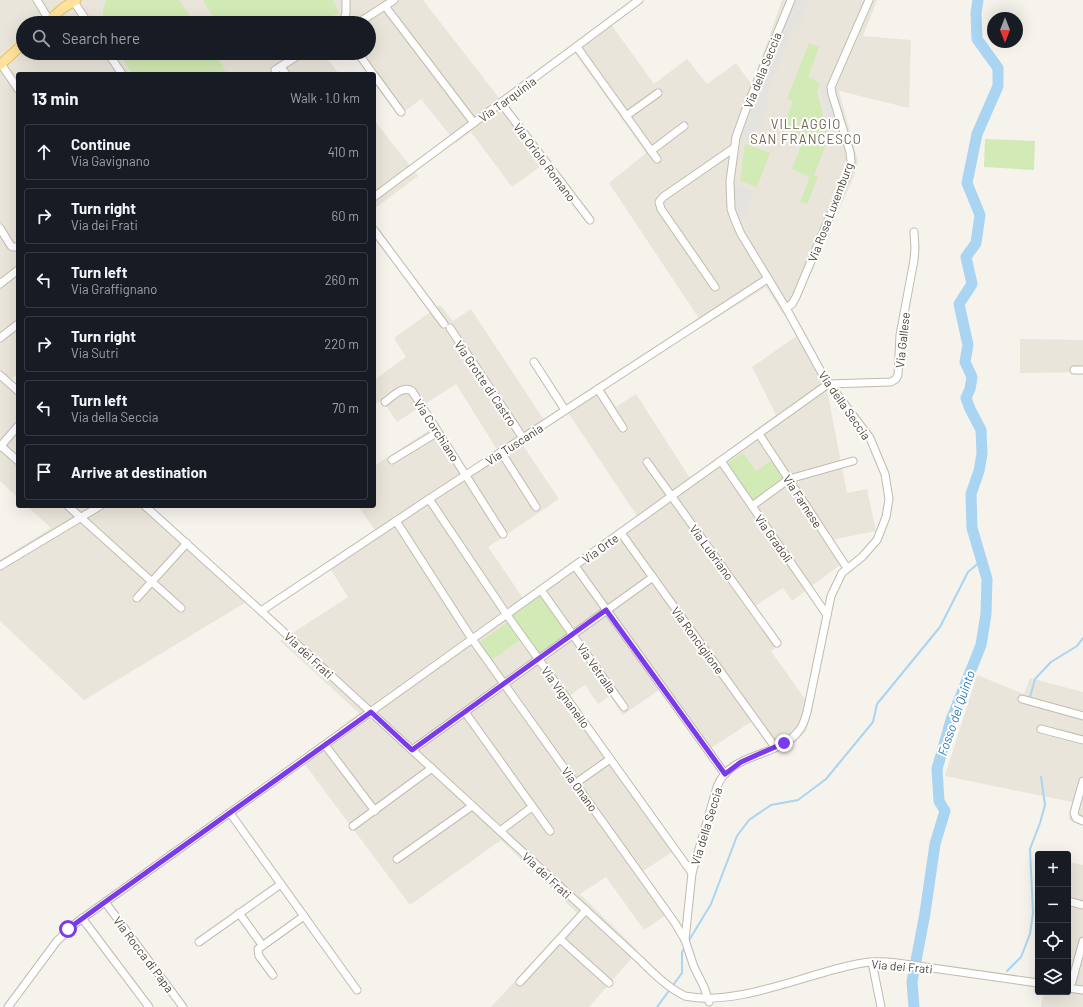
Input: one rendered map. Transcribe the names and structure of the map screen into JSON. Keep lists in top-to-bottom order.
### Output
{
  "streets": {
    "street": [
      "Via della Seccia",
      "Via Tarquinia",
      "Via Oriolo Romano",
      "Via Rosa Luxemburg",
      "Via Gallese",
      "Via Grotte di Castro",
      "Via Corchiano",
      "Via Tuscania",
      "Via Farnese",
      "Via Gradoli",
      "Via Orte",
      "Via Lubriano",
      "Via Ronciglione",
      "Via dei Frati",
      "Via Vetralla",
      "Via Vignanello",
      "Via Onano",
      "Via Rocca di Papa"
    ]
  },
  "crossings": [
    ["Via della Seccia", "Via Rosa Luxemburg"],
    ["Via della Seccia", "Via Gallese"],
    ["Via della Seccia", "Via Tuscania"],
    ["Via della Seccia", "Via Farnese"],
    ["Via della Seccia", "Via Gradoli"],
    ["Via della Seccia", "Via Orte"],
    ["Via della Seccia", "Via Ronciglione"],
    ["Via della Seccia", "Via dei Frati"],
    ["Via della Seccia", "Via Vignanello"],
    ["Via della Seccia", "Via Onano"],
    ["Via Tarquinia", "Via Oriolo Romano"],
    ["Via Gallese", "Via Orte"],
    ["Via Grotte di Castro", "Via Tuscania"],
    ["Via Corchiano", "Via Tuscania"],
    ["Via Tuscania", "Via dei Frati"],
    ["Via Tuscania", "Via Vignanello"],
    ["Via Tuscania", "Via Onano"],
    ["Via Farnese", "Via Orte"],
    ["Via Gradoli", "Via Orte"],
    ["Via Orte", "Via Lubriano"],
    ["Via Orte", "Via Ronciglione"],
    ["Via Orte", "Via dei Frati"],
    ["Via Orte", "Via Vetralla"],
    ["Via Orte", "Via Vignanello"],
    ["Via Orte", "Via Onano"],
    ["Via Orte", "Via Rocca di Papa"]
  ],
  "districts": ["VILLAGGIO SAN FRANCESCO"],
  "water": ["Fosso del Quinto"],
  "north": "bottom",
  "page": {
    "search": "Search here",
    "heading": ["13 min", "Walk · 1.0 km"],
    "list": [
      ["Continue", "Via Gavignano", "410 m"],
      ["Turn right", "Via dei Frati", "60 m"],
      ["Turn left", "Via Graffignano", "260 m"],
      ["Turn right", "Via Sutri", "220 m"],
      ["Turn left", "Via della Seccia", "70 m"],
      "Arrive at destination"
    ],
    "map_buttons": ["+", "−"]
  }
}
